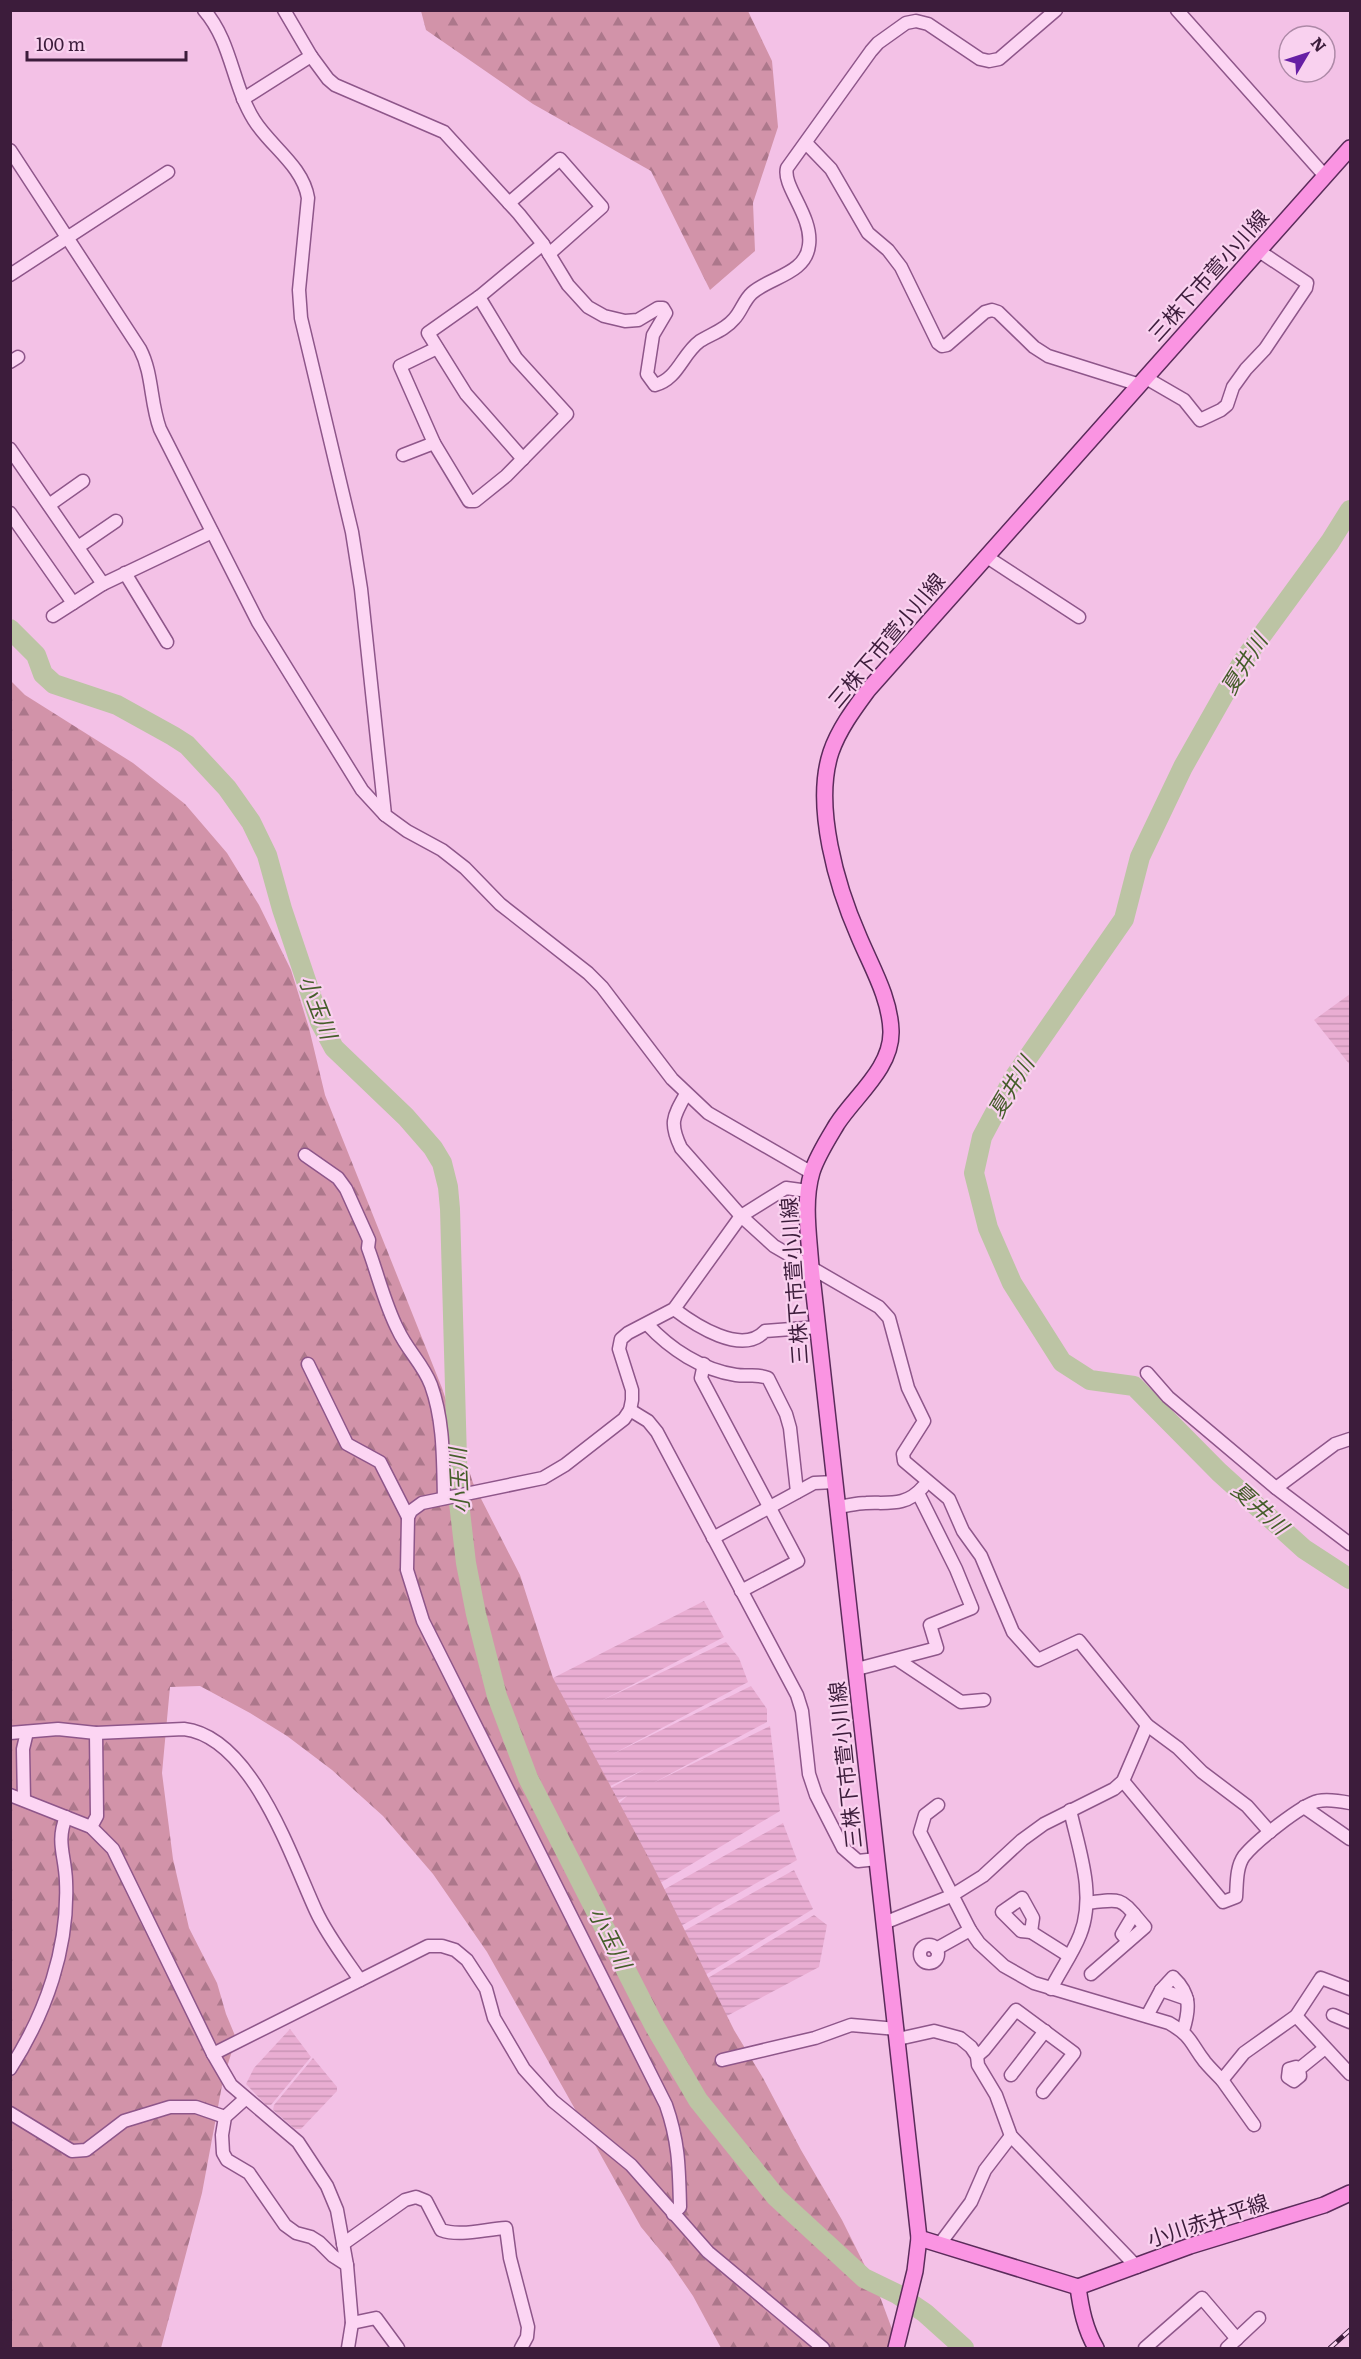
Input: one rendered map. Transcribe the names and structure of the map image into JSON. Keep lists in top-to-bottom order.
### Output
{
  "streets": {
    "main road": ["三株下市萱小川線", "小川赤井平線"]
  },
  "water": ["夏井川", "小玉川"],
  "scale_bar": "100 m",
  "north": "top right"
}
